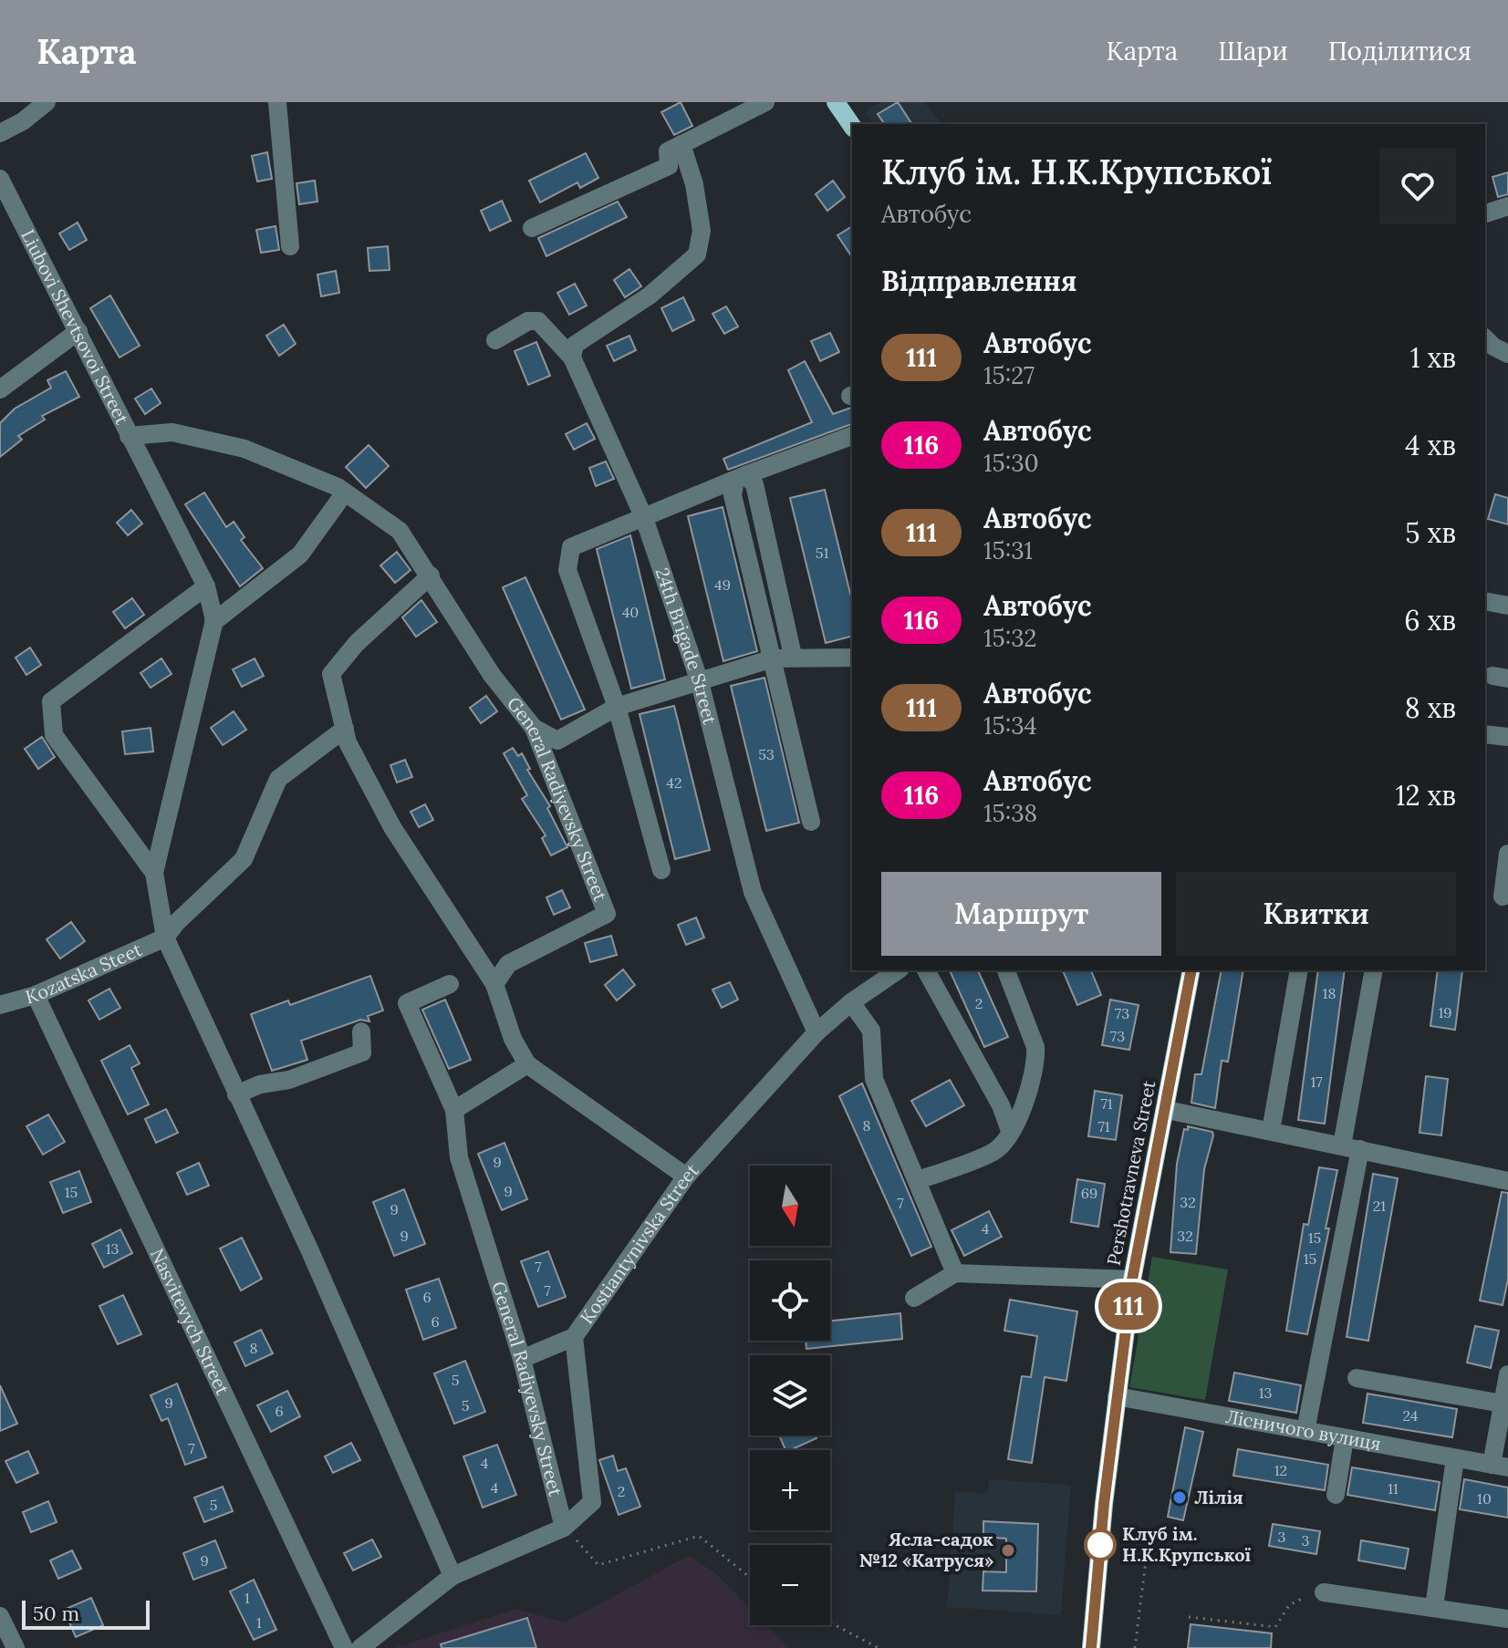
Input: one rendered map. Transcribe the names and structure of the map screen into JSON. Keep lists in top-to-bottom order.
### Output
{
  "streets": {
    "main road": ["Pershotravneva Street"],
    "street": [
      "Liubovi Shevtsovoi Street",
      "24th Brigade Street",
      "General Radiyevsky Street",
      "Kozatska Steet",
      "Kostiantynivska Street",
      "Nasvitevych Street",
      "Лісничого вулиця"
    ]
  },
  "crossings": [
    ["Liubovi Shevtsovoi Street", "General Radiyevsky Street"],
    ["24th Brigade Street", "Kostiantynivska Street"],
    ["General Radiyevsky Street", "Kostiantynivska Street"],
    ["Kozatska Steet", "Nasvitevych Street"],
    ["Pershotravneva Street", "Лісничого вулиця"]
  ],
  "places": ["Лілія", "Клуб ім. Н.К.Крупської", "Ясла-садок №12 «Катруся»"],
  "lines": ["bus line 111"],
  "house_numbers": [
    "51",
    "49",
    "40",
    "53",
    "42",
    "18",
    "2",
    "19",
    "73",
    "73",
    "17",
    "71",
    "8",
    "71",
    "9",
    "9",
    "15",
    "69",
    "32",
    "7",
    "21",
    "9",
    "4",
    "9",
    "32",
    "15",
    "13",
    "15",
    "7",
    "7",
    "6",
    "6",
    "8",
    "5",
    "13",
    "9",
    "5",
    "6",
    "24",
    "7",
    "4",
    "12",
    "4",
    "11",
    "2",
    "10",
    "5",
    "3",
    "3",
    "9",
    "1",
    "1"
  ],
  "scale_bar": "50 m",
  "north": "bottom",
  "page": {
    "header": "Карта",
    "nav": ["Карта", "Шари", "Поділитися"],
    "on_map": "111",
    "heading": [
      ["Клуб ім. Н.К.Крупської", "Автобус"],
      "Відправлення"
    ],
    "list": [
      {
        "mark": "111",
        "name": "Автобус",
        "note": "15:27",
        "value": "1 хв"
      },
      {
        "mark": "116",
        "name": "Автобус",
        "note": "15:30",
        "value": "4 хв"
      },
      {
        "mark": "111",
        "name": "Автобус",
        "note": "15:31",
        "value": "5 хв"
      },
      {
        "mark": "116",
        "name": "Автобус",
        "note": "15:32",
        "value": "6 хв"
      },
      {
        "mark": "111",
        "name": "Автобус",
        "note": "15:34",
        "value": "8 хв"
      },
      {
        "mark": "116",
        "name": "Автобус",
        "note": "15:38",
        "value": "12 хв"
      }
    ],
    "buttons": ["Маршрут", "Квитки"],
    "map_buttons": ["+", "−"],
    "scale": "50 m"
  }
}
